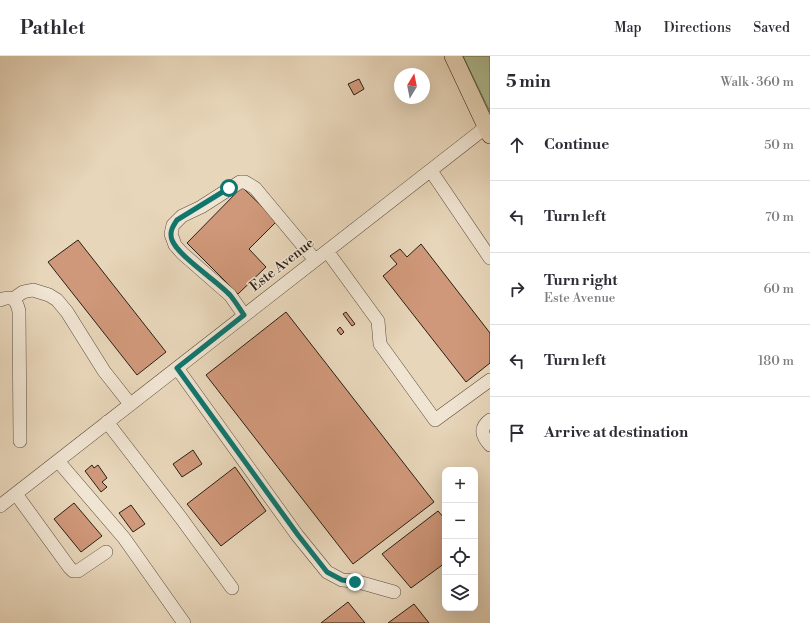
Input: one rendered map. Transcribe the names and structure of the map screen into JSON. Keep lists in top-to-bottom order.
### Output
{
  "streets": {
    "street": ["Este Avenue"]
  },
  "north": "top",
  "page": {
    "header": "Pathlet",
    "nav": ["Map", "Directions", "Saved"],
    "heading": ["5 min", "Walk · 360 m"],
    "list": [
      ["Continue", "50 m"],
      ["Turn left", "70 m"],
      ["Turn right", "Este Avenue", "60 m"],
      ["Turn left", "180 m"],
      "Arrive at destination"
    ],
    "map_buttons": ["+", "−"]
  }
}
